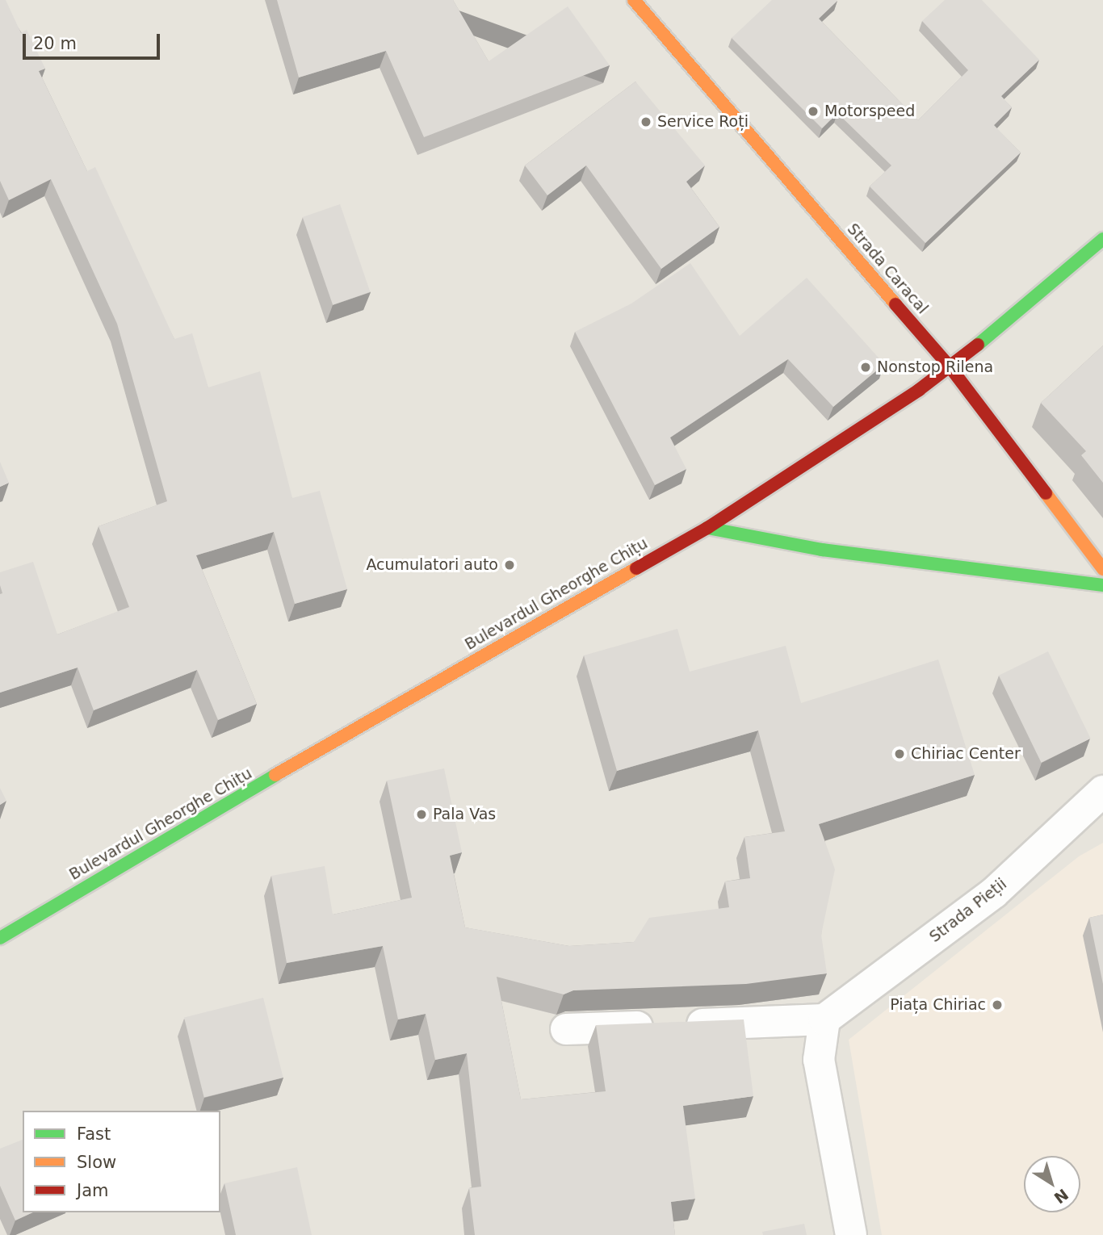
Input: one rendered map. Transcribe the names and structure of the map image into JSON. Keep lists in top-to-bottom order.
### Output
{
  "streets": {
    "main road": ["Strada Caracal", "Bulevardul Gheorghe Chițu"],
    "street": ["Strada Pieții"]
  },
  "crossings": [
    ["Strada Caracal", "Bulevardul Gheorghe Chițu"]
  ],
  "places": [
    "Motorspeed",
    "Service Roți",
    "Nonstop Rilena",
    "Acumulatori auto",
    "Chiriac Center",
    "Pala Vas",
    "Piața Chiriac"
  ],
  "legend": ["Fast", "Slow", "Jam"],
  "scale_bar": "20 m",
  "north": "bottom right"
}
